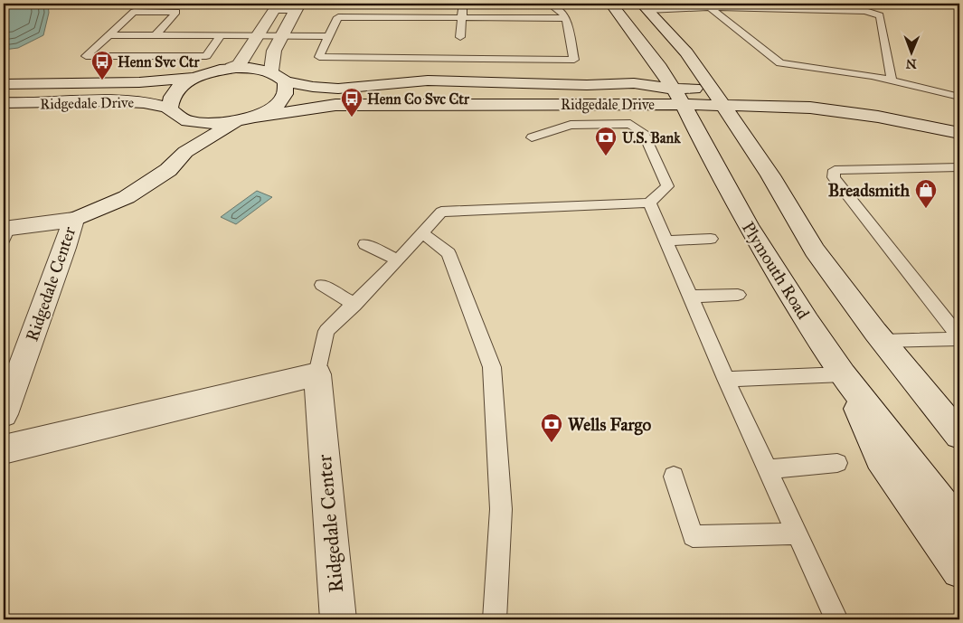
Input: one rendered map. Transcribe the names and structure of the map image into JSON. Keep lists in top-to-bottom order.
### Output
{
  "streets": {
    "street": ["Ridgedale Drive", "Plymouth Road", "Ridgedale Center"]
  },
  "crossings": [
    ["Ridgedale Drive", "Plymouth Road"]
  ],
  "places": {
    "bus stop": ["Henn Svc Ctr", "Henn Co Svc Ctr"],
    "bank": ["U.S. Bank", "Wells Fargo"],
    "shop": ["Breadsmith"]
  },
  "north": "bottom"
}
